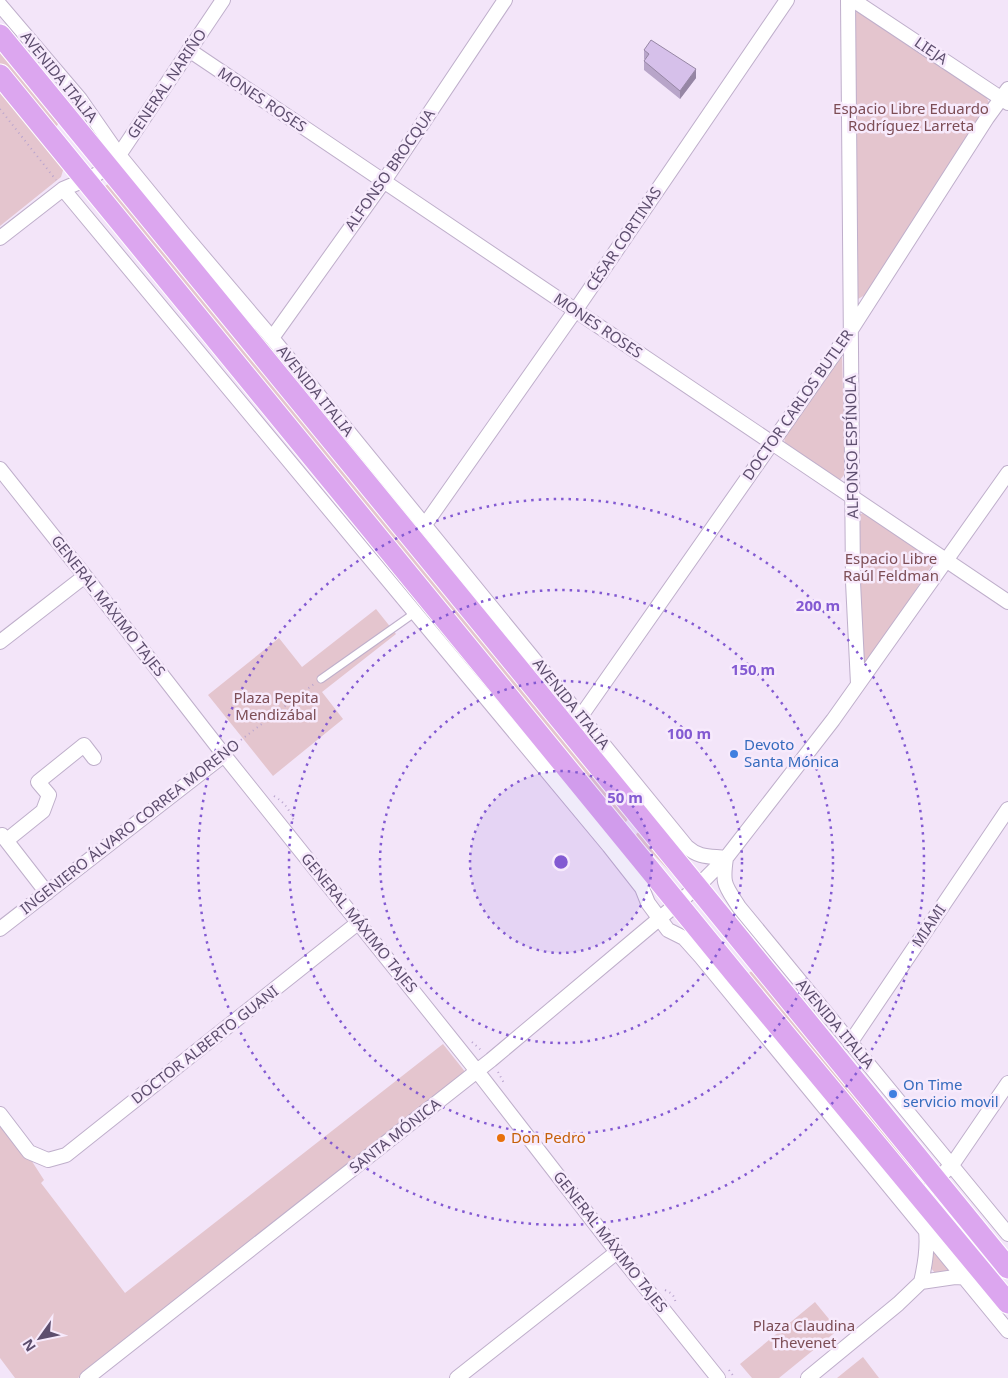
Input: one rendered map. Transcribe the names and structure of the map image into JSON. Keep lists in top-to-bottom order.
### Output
{
  "streets": {
    "main road": ["AVENIDA ITALIA"],
    "street": [
      "LIEJA",
      "GENERAL NARIÑO",
      "MONES ROSES",
      "ALFONSO BROCQUA",
      "CÉSAR CORTINAS",
      "DOCTOR CARLOS BUTLER",
      "ALFONSO ESPÍNOLA",
      "GENERAL MÁXIMO TAJES",
      "INGENIERO ÁLVARO CORREA MORENO",
      "MIAMI",
      "DOCTOR ALBERTO GUANI",
      "SANTA MÓNICA"
    ]
  },
  "crossings": [
    ["LIEJA", "DOCTOR CARLOS BUTLER"],
    ["AVENIDA ITALIA", "GENERAL NARIÑO"],
    ["AVENIDA ITALIA", "ALFONSO BROCQUA"],
    ["AVENIDA ITALIA", "CÉSAR CORTINAS"],
    ["AVENIDA ITALIA", "DOCTOR CARLOS BUTLER"],
    ["AVENIDA ITALIA", "MIAMI"],
    ["AVENIDA ITALIA", "SANTA MÓNICA"],
    ["GENERAL NARIÑO", "MONES ROSES"],
    ["MONES ROSES", "ALFONSO BROCQUA"],
    ["MONES ROSES", "CÉSAR CORTINAS"],
    ["MONES ROSES", "DOCTOR CARLOS BUTLER"],
    ["MONES ROSES", "ALFONSO ESPÍNOLA"],
    ["MONES ROSES", "SANTA MÓNICA"],
    ["DOCTOR CARLOS BUTLER", "ALFONSO ESPÍNOLA"],
    ["ALFONSO ESPÍNOLA", "SANTA MÓNICA"],
    ["GENERAL MÁXIMO TAJES", "INGENIERO ÁLVARO CORREA MORENO"],
    ["GENERAL MÁXIMO TAJES", "DOCTOR ALBERTO GUANI"],
    ["GENERAL MÁXIMO TAJES", "SANTA MÓNICA"]
  ],
  "parks": [
    "Espacio Libre Eduardo Rodríguez Larreta",
    "Espacio Libre Raúl Feldman",
    "Plaza Pepita Mendizábal",
    "Plaza Claudina Thevenet"
  ],
  "places": ["Devoto Santa Mónica", "On Time servicio movil", "Don Pedro"],
  "north": "bottom left",
  "rings": [
    "200 m",
    "150 m",
    "100 m",
    "50 m"
  ]
}
